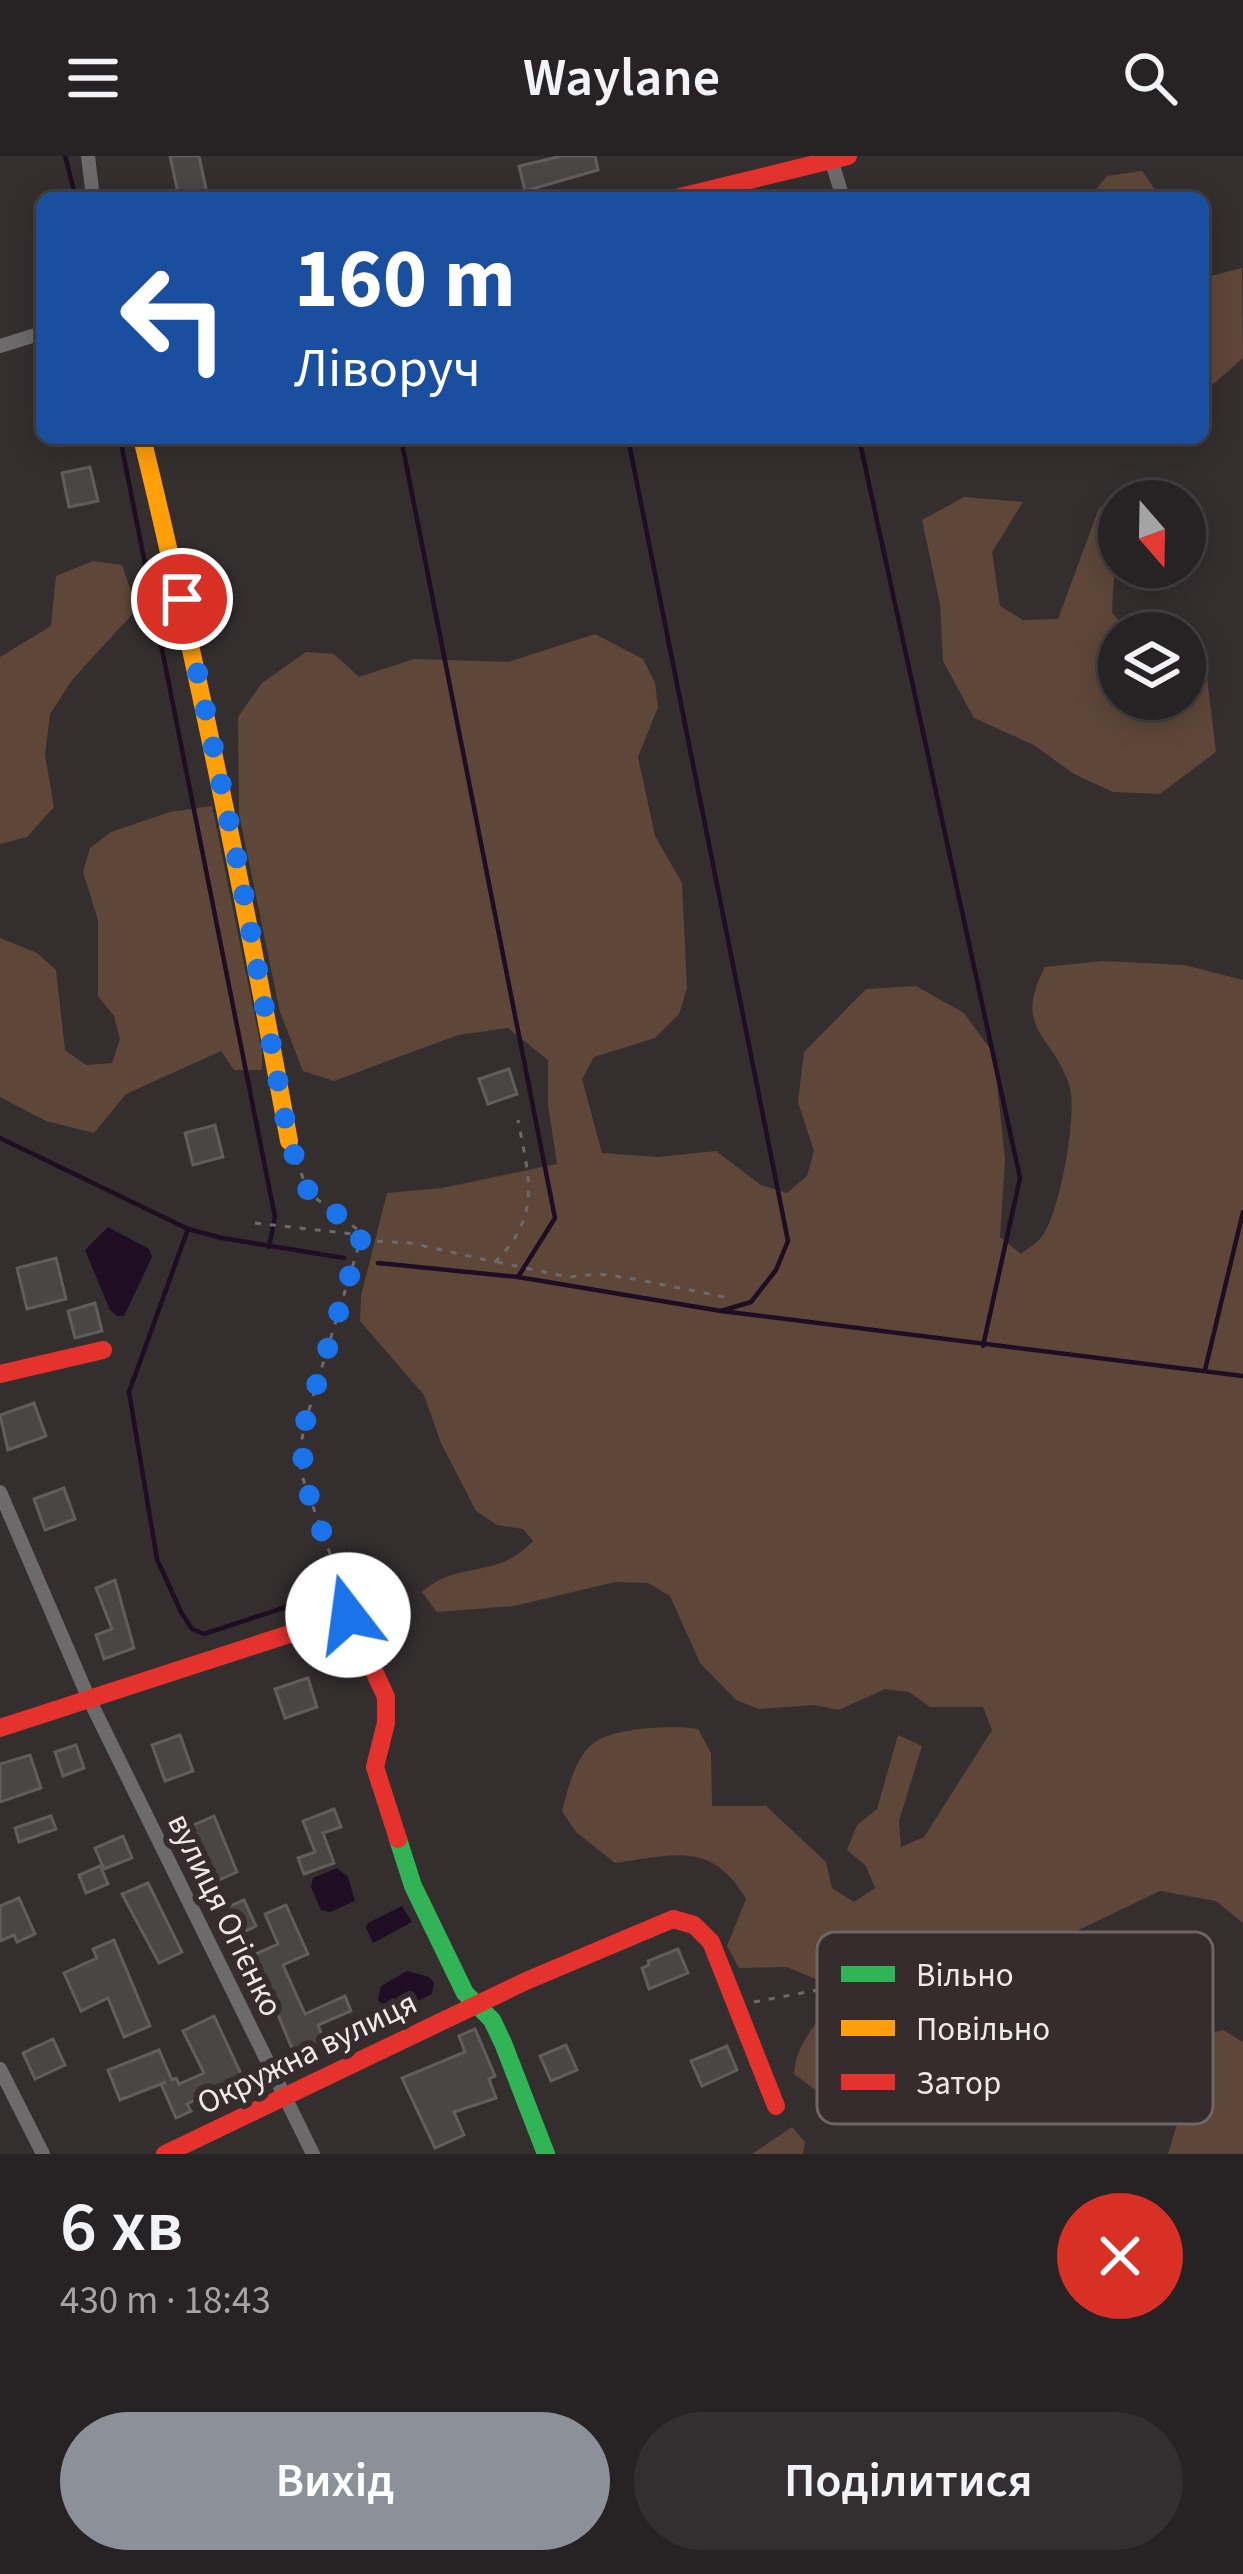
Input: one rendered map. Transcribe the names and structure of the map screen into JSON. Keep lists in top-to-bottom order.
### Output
{
  "streets": {
    "street": ["вулиця Огієнко", "Окружна вулиця"]
  },
  "crossings": [
    ["вулиця Огієнко", "Окружна вулиця"]
  ],
  "legend": ["Вільно", "Повільно", "Затор"],
  "north": "bottom",
  "page": {
    "header": "Waylane",
    "turn": ["160 m", "Ліворуч"],
    "heading": ["6 хв", "430 m · 18:43"],
    "buttons": ["Вихід", "Поділитися"]
  }
}
